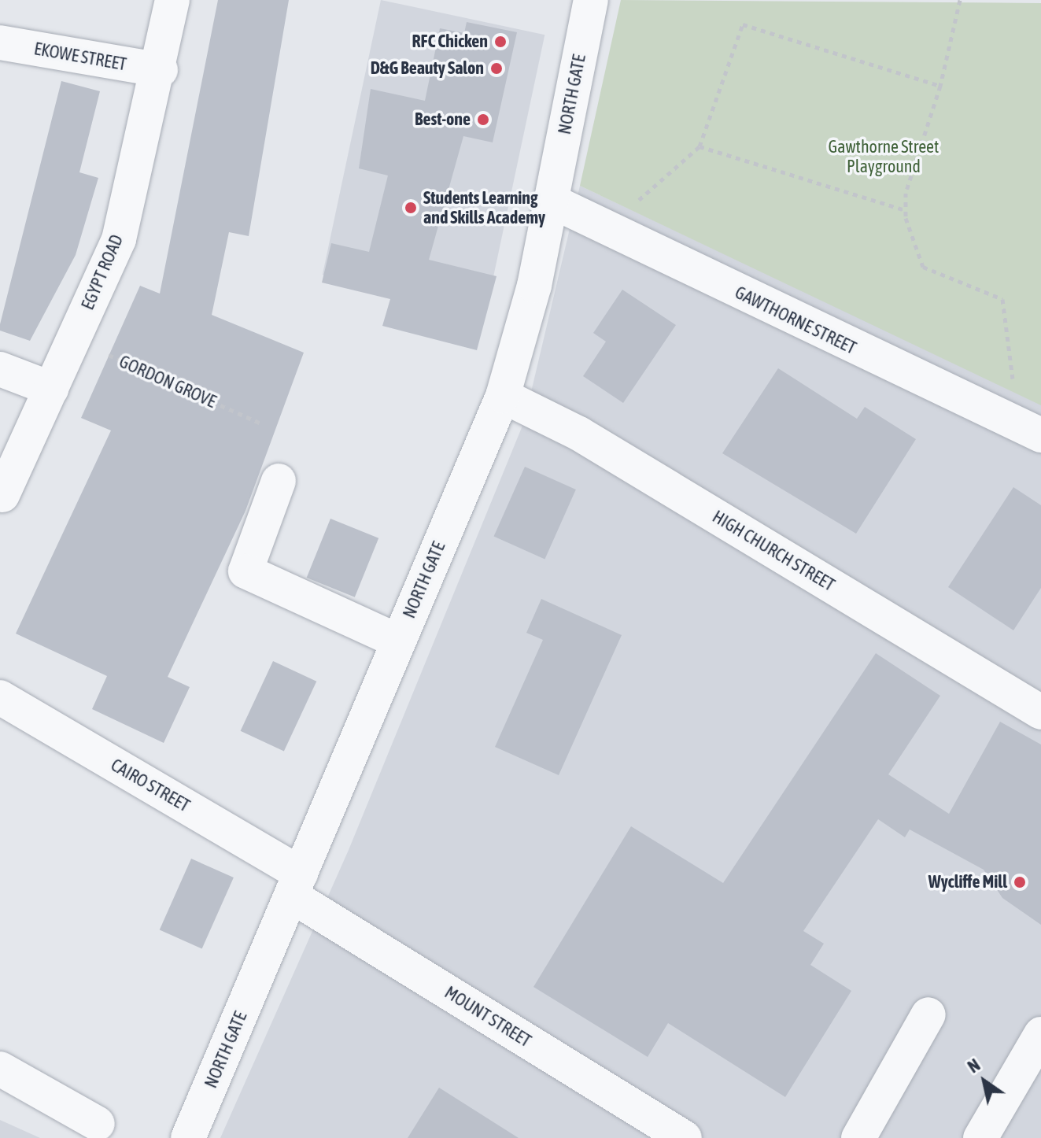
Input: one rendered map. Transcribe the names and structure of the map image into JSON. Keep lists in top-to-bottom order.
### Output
{
  "streets": {
    "street": [
      "EKOWE STREET",
      "NORTH GATE",
      "EGYPT ROAD",
      "GAWTHORNE STREET",
      "HIGH CHURCH STREET",
      "CAIRO STREET",
      "MOUNT STREET"
    ],
    "path": ["GORDON GROVE"]
  },
  "crossings": [
    ["EKOWE STREET", "EGYPT ROAD"],
    ["NORTH GATE", "GAWTHORNE STREET"],
    ["NORTH GATE", "HIGH CHURCH STREET"],
    ["NORTH GATE", "CAIRO STREET"],
    ["NORTH GATE", "MOUNT STREET"],
    ["EGYPT ROAD", "GORDON GROVE"],
    ["CAIRO STREET", "MOUNT STREET"]
  ],
  "parks": ["Gawthorne Street Playground"],
  "places": [
    "RFC Chicken",
    "D&G Beauty Salon",
    "Best-one",
    "Students Learning and Skills Academy",
    "Wycliffe Mill"
  ],
  "north": "top left"
}
